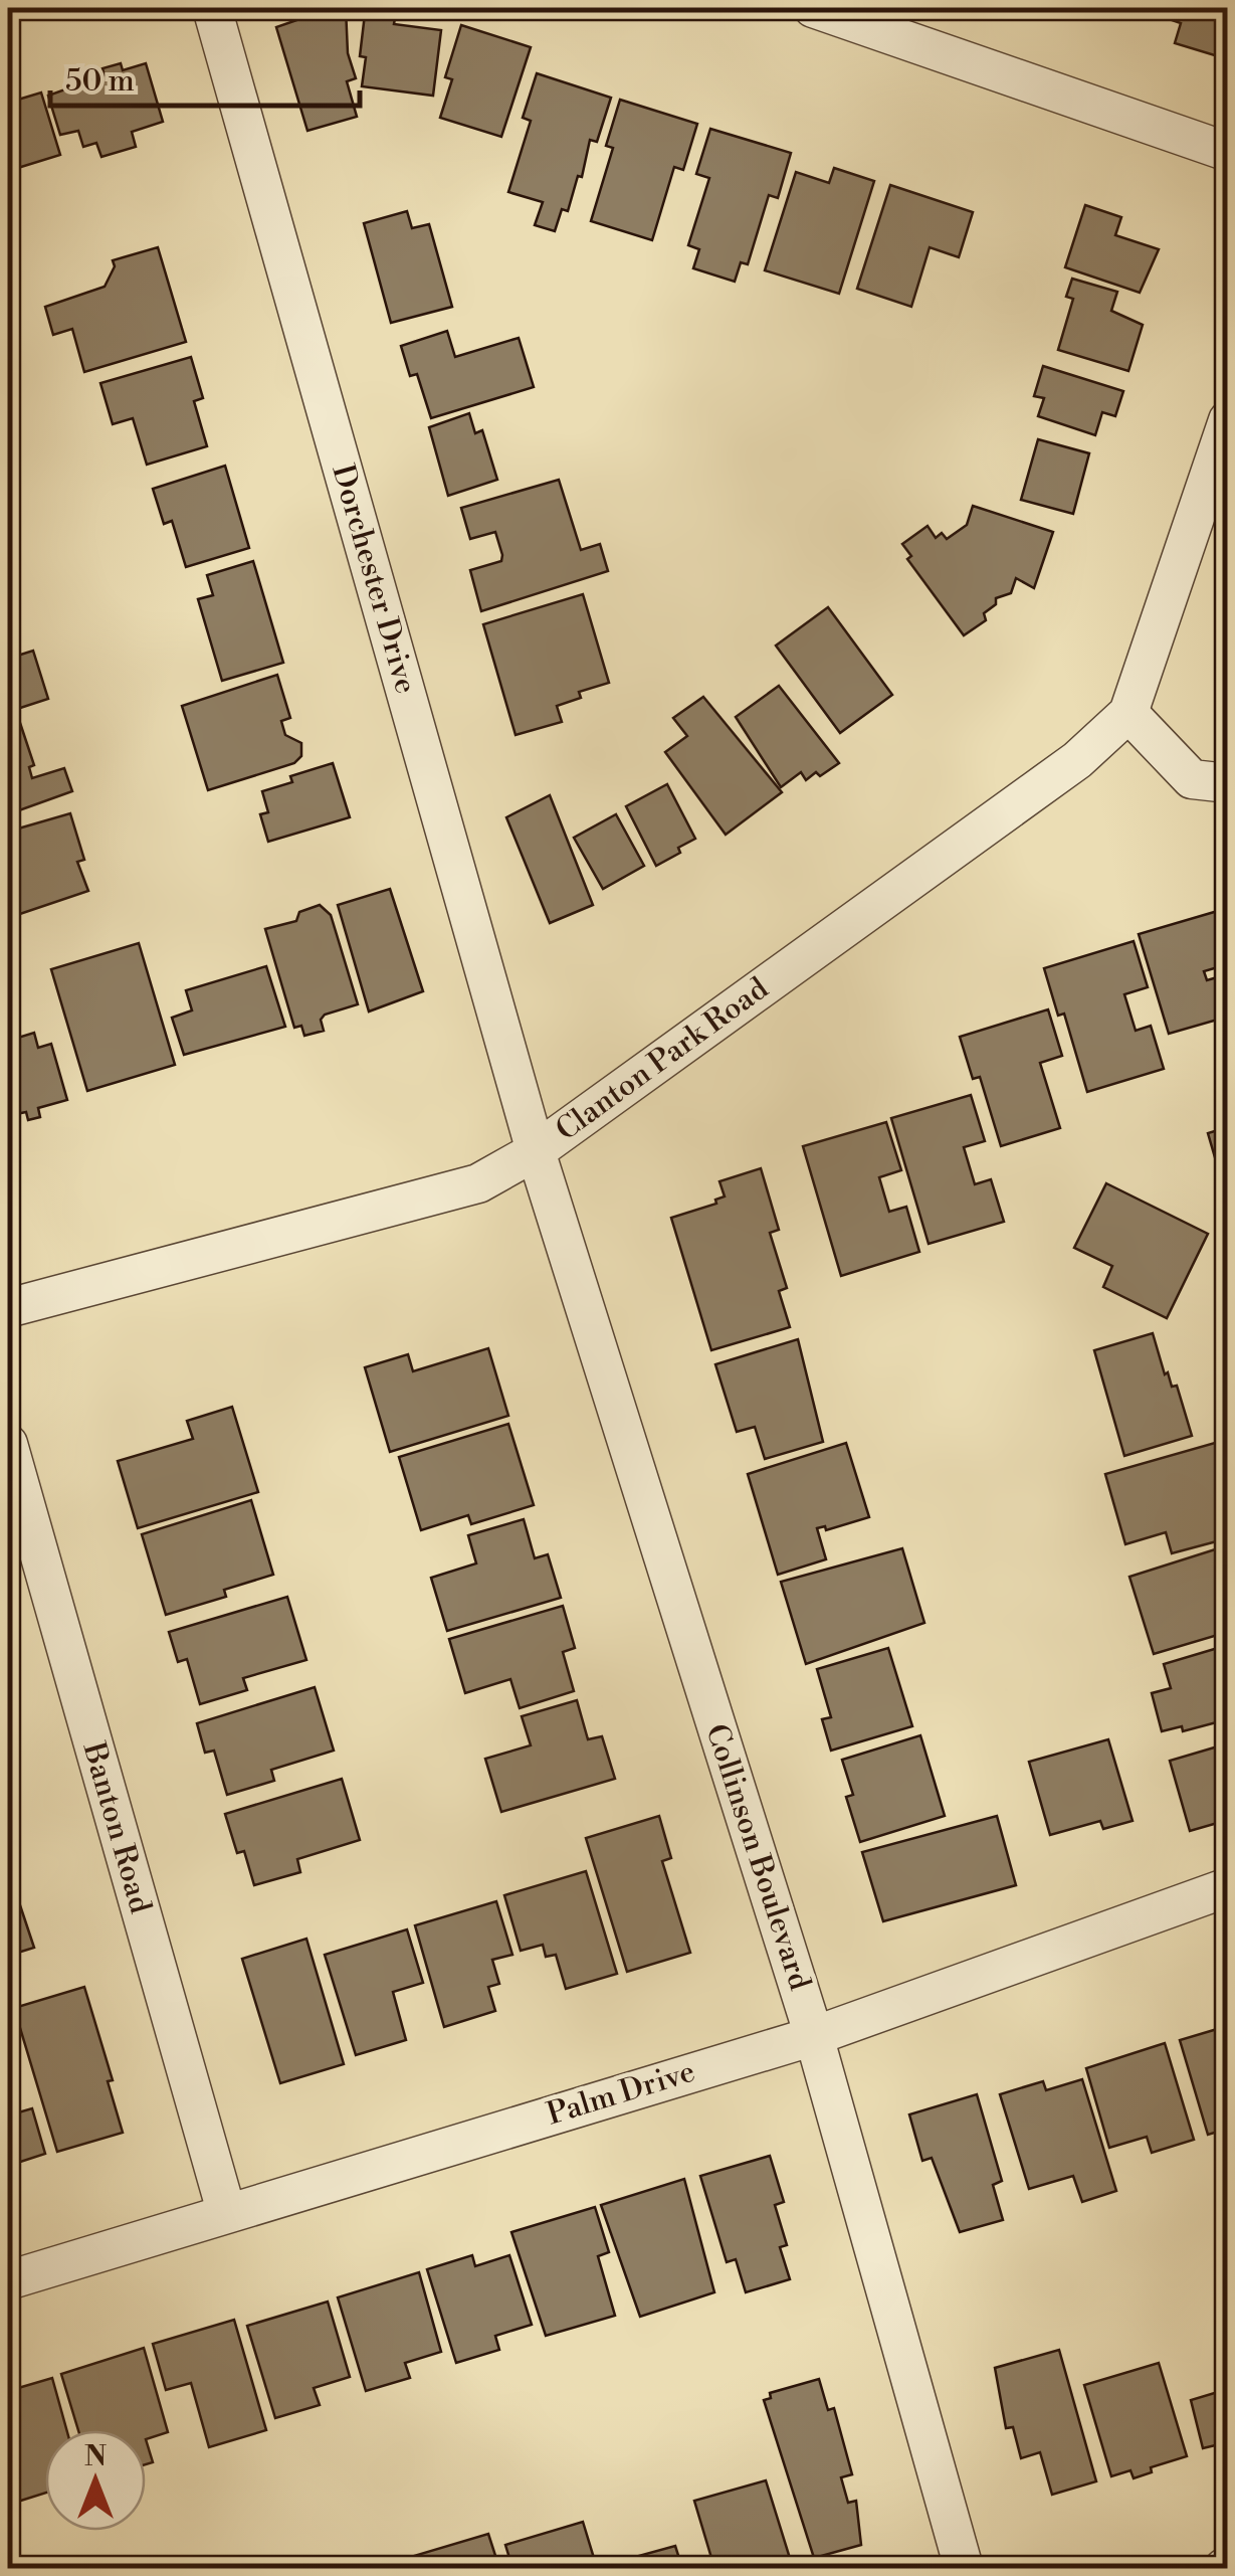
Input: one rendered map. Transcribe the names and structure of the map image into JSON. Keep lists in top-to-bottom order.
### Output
{
  "streets": {
    "street": [
      "Dorchester Drive",
      "Clanton Park Road",
      "Banton Road",
      "Collinson Boulevard",
      "Palm Drive"
    ]
  },
  "crossings": [
    ["Dorchester Drive", "Clanton Park Road"],
    ["Dorchester Drive", "Collinson Boulevard"],
    ["Clanton Park Road", "Collinson Boulevard"],
    ["Banton Road", "Palm Drive"],
    ["Collinson Boulevard", "Palm Drive"]
  ],
  "scale_bar": "50 m",
  "north": "top"
}
